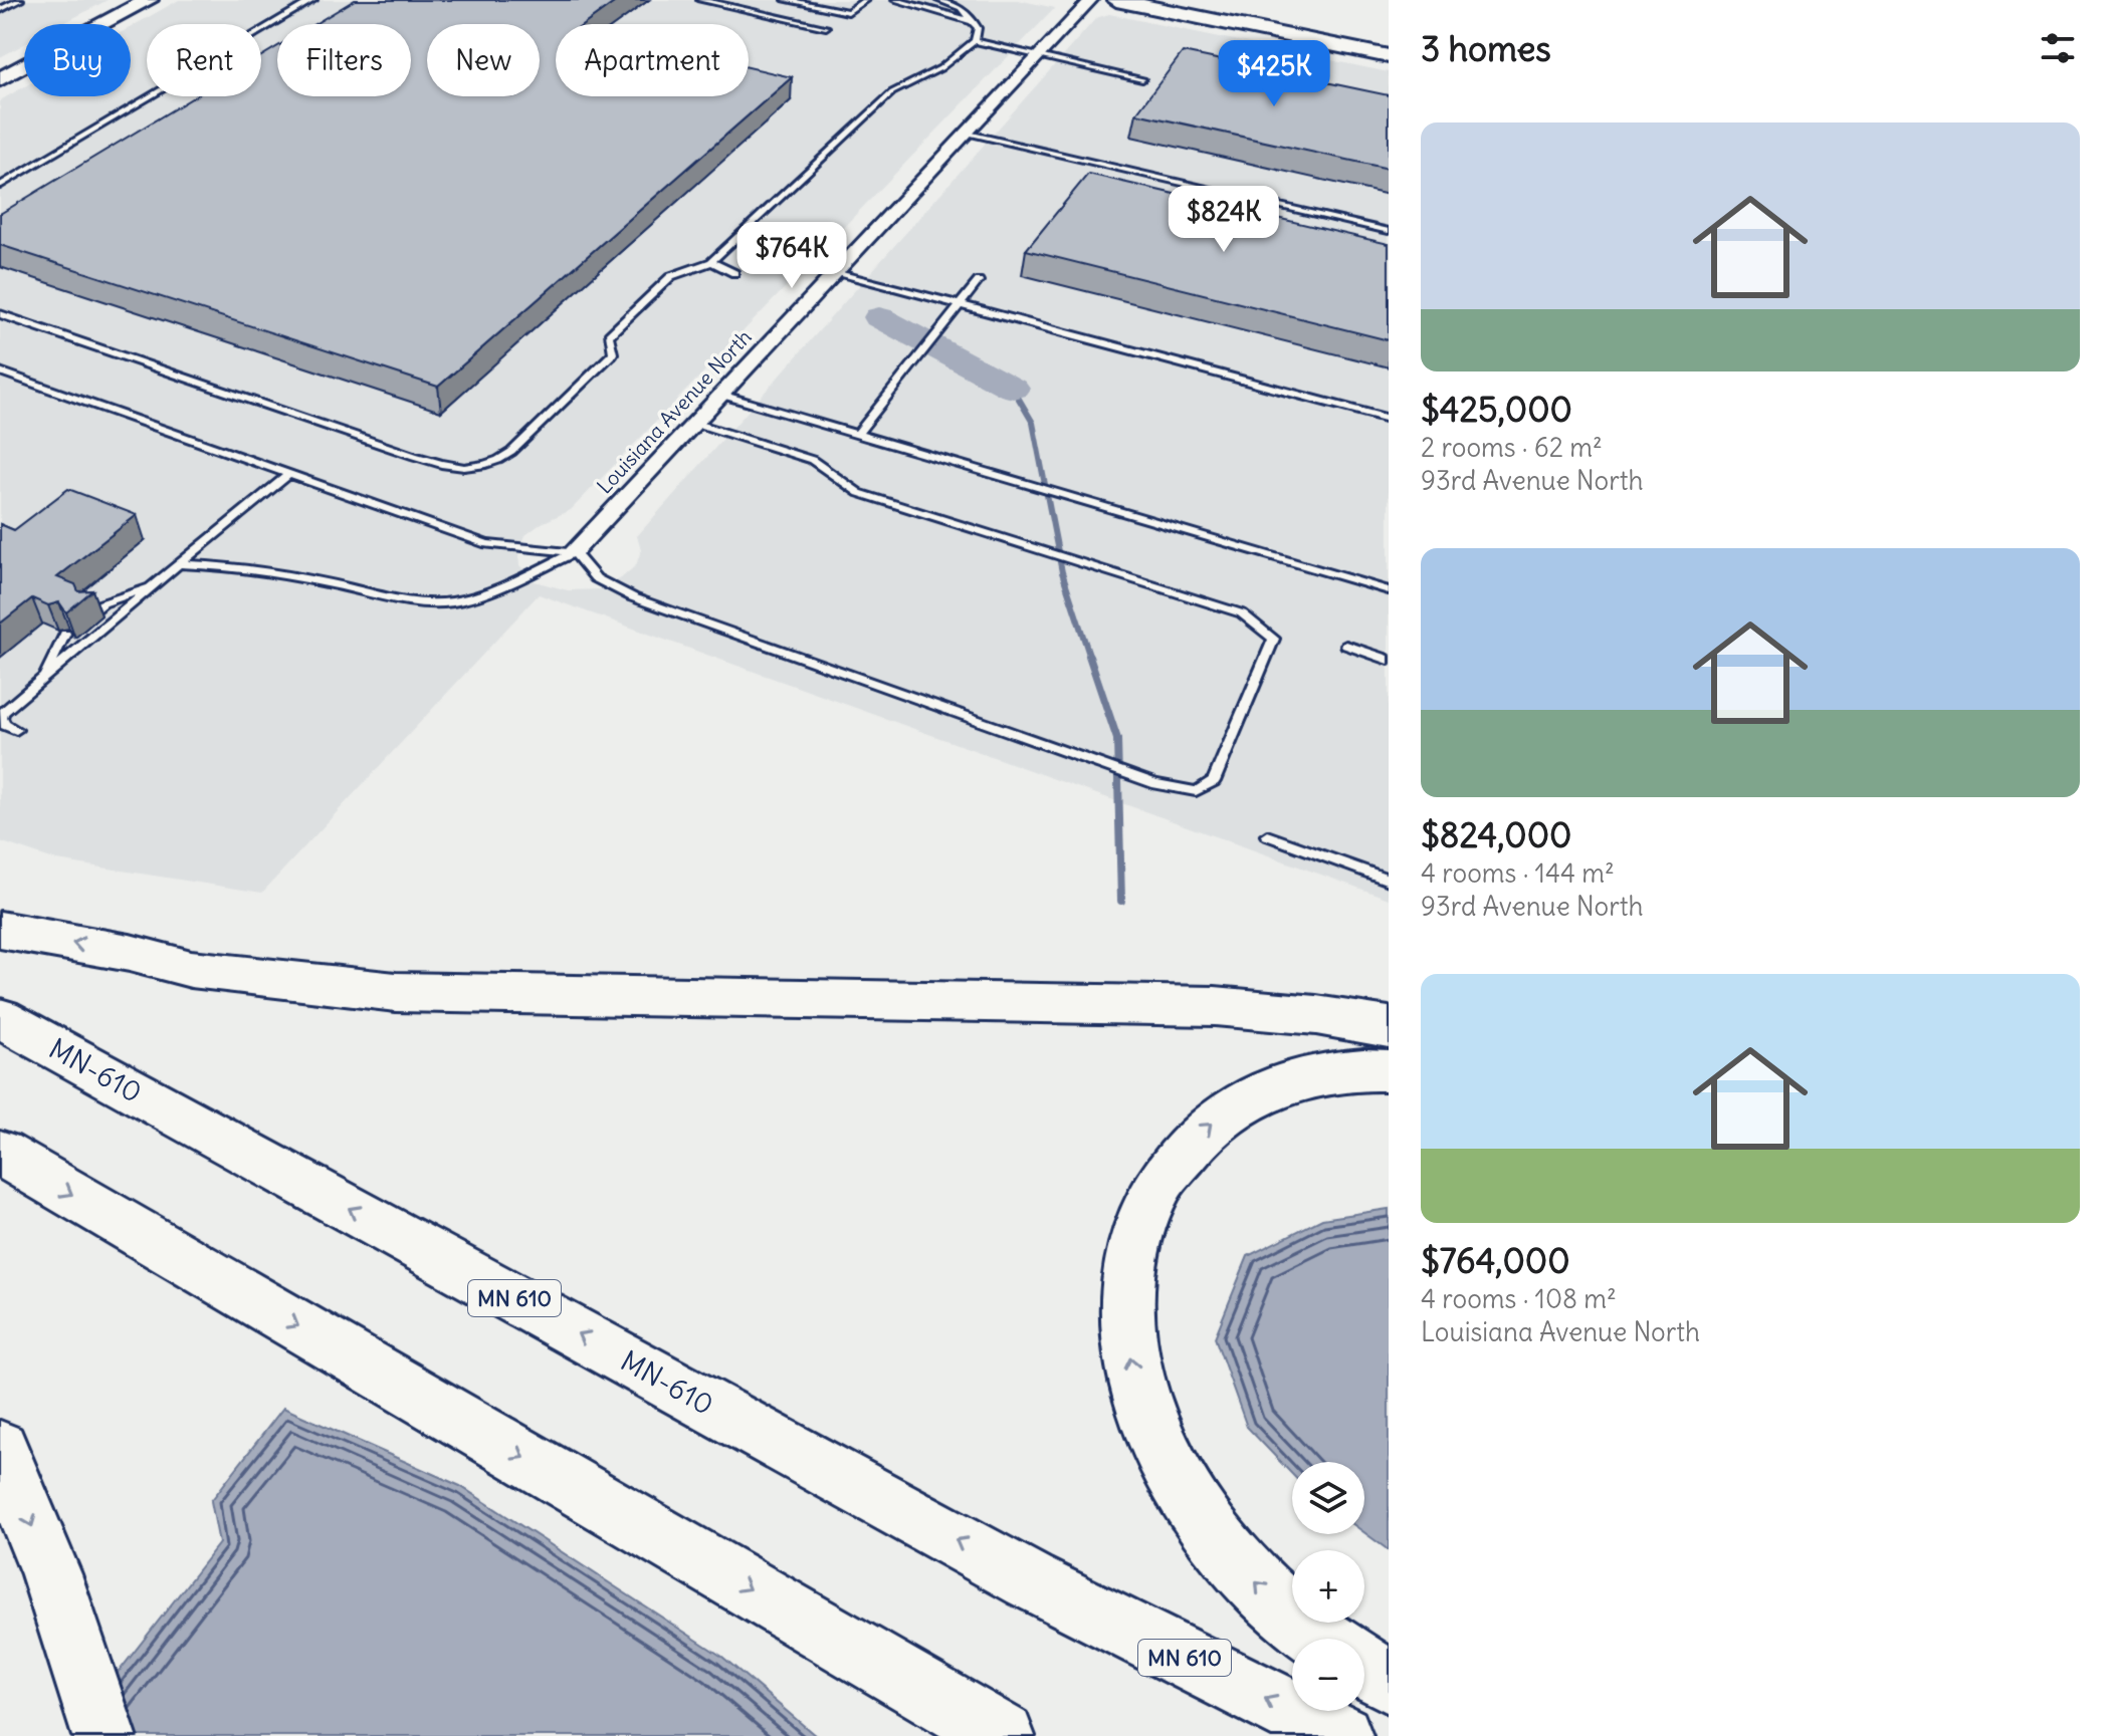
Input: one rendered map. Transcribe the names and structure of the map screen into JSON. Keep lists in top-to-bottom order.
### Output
{
  "streets": {
    "highway": ["MN-610", "MN 610"],
    "street": ["Louisiana Avenue North"]
  },
  "page": {
    "heading": "3 homes",
    "chip": [
      "Buy",
      "Rent",
      "Filters",
      "New",
      "Apartment"
    ],
    "price": ["$425K", "$824K", "$764K"],
    "list": [
      {
        "name": "$425,000",
        "note": "2 rooms · 62 m² · 93rd Avenue North"
      },
      {
        "name": "$824,000",
        "note": "4 rooms · 144 m² · 93rd Avenue North"
      },
      {
        "name": "$764,000",
        "note": "4 rooms · 108 m² · Louisiana Avenue North"
      }
    ],
    "map_buttons": ["+", "−"]
  }
}
